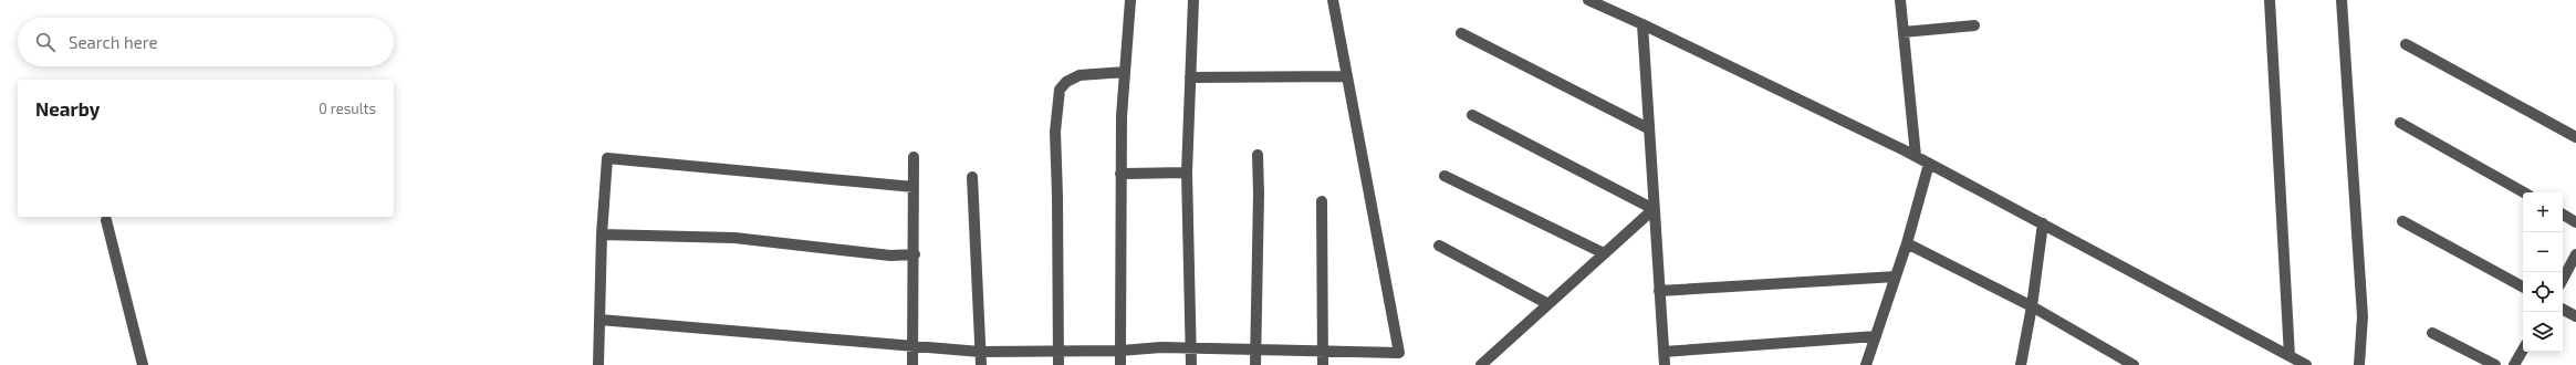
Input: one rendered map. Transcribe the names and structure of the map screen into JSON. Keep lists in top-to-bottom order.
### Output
{
  "page": {
    "search": "Search here",
    "heading": ["Nearby", "0 results"],
    "map_buttons": ["+", "−"]
  }
}
